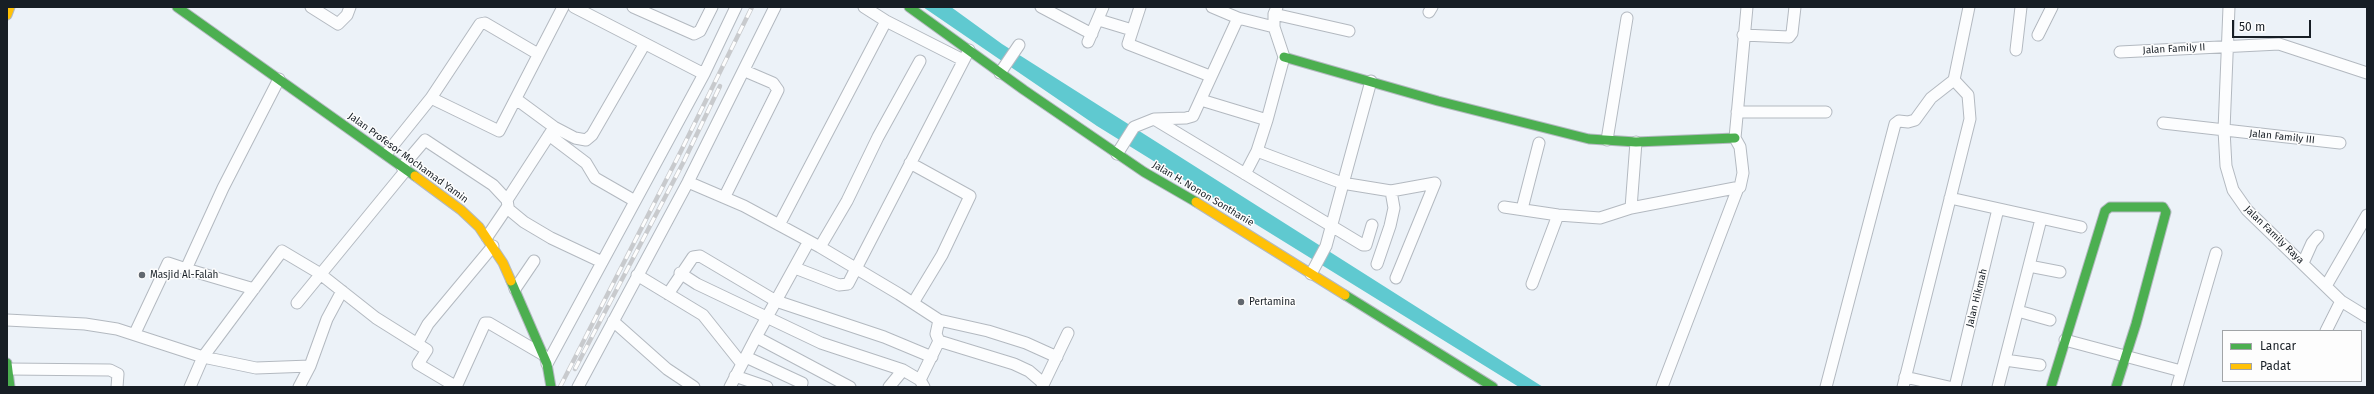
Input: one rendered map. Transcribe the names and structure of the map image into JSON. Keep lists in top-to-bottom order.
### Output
{
  "streets": {
    "street": [
      "Jalan Family II",
      "Jalan Family III",
      "Jalan Profesor Mochamad Yamin",
      "Jalan H. Nonon Sonthanie",
      "Jalan Family Raya",
      "Jalan Hikmah"
    ]
  },
  "crossings": [
    ["Jalan Family II", "Jalan Family Raya"],
    ["Jalan Family III", "Jalan Family Raya"]
  ],
  "places": ["Masjid Al-Falah", "Pertamina"],
  "legend": ["Lancar", "Padat"],
  "scale_bar": "50 m"
}
